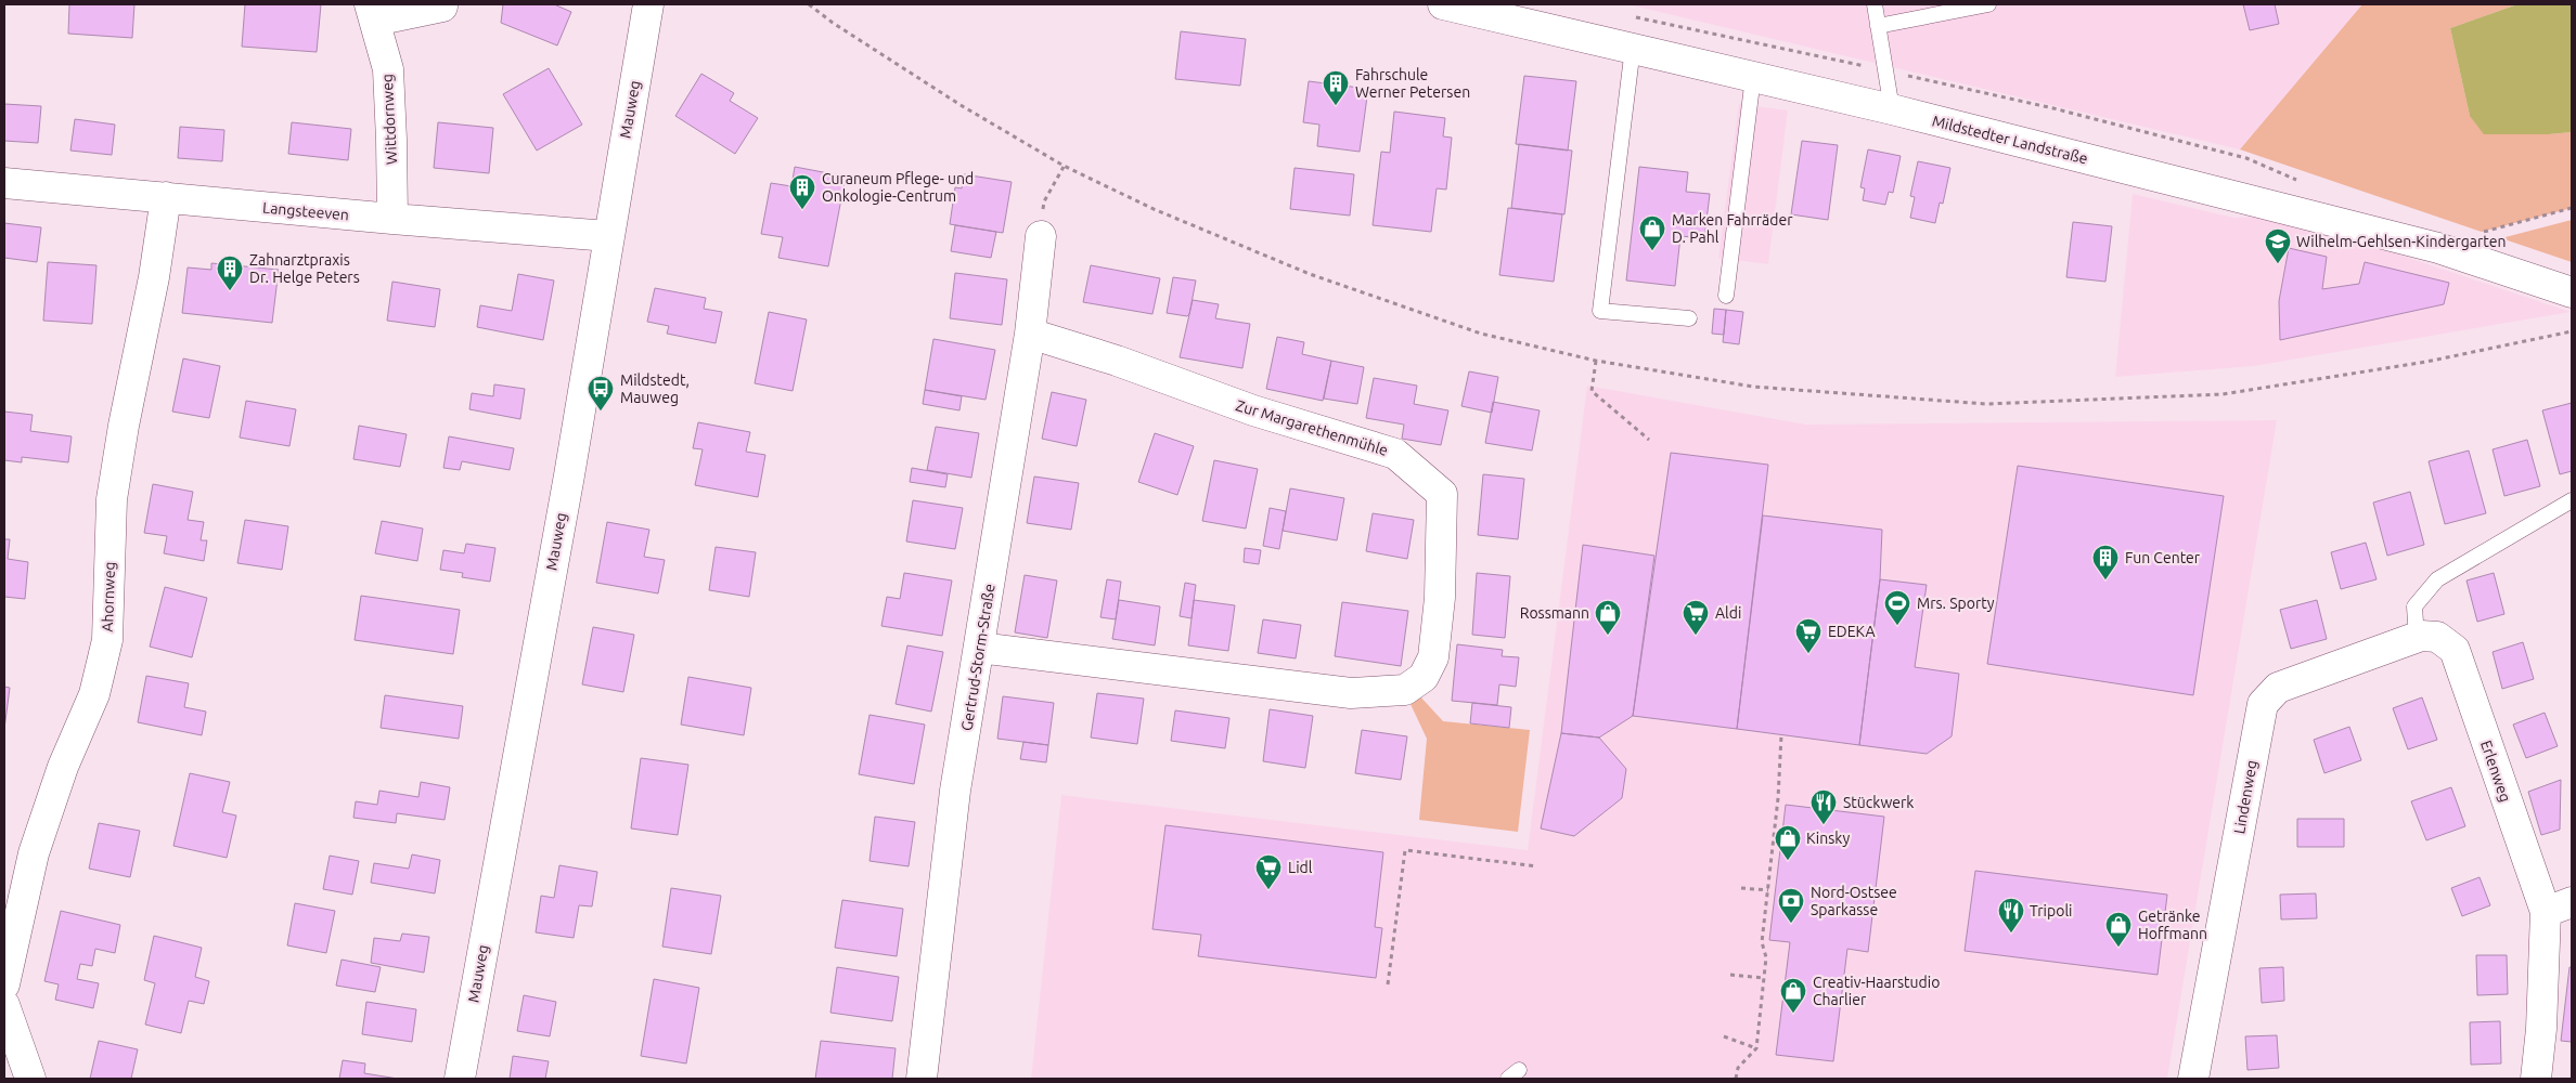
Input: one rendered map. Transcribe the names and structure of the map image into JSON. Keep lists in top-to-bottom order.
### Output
{
  "streets": {
    "street": [
      "Mauweg",
      "Wittdornweg",
      "Mildstedter Landstraße",
      "Langsteeven",
      "Zur Margarethenmühle",
      "Ahornweg",
      "Gertrud-Storm-Straße",
      "Erlenweg",
      "Lindenweg"
    ]
  },
  "crossings": [
    ["Mauweg", "Langsteeven"],
    ["Wittdornweg", "Langsteeven"],
    ["Langsteeven", "Ahornweg"],
    ["Zur Margarethenmühle", "Gertrud-Storm-Straße"],
    ["Erlenweg", "Lindenweg"]
  ],
  "places": {
    "building": [
      "Fahrschule Werner Petersen",
      "Curaneum Pflege- und Onkologie-Centrum",
      "Zahnarztpraxis Dr. Helge Peters",
      "Fun Center"
    ],
    "shop": [
      "Marken Fahrräder D. Pahl",
      "Rossmann",
      "Kinsky",
      "Getränke Hoffmann",
      "Creativ-Haarstudio Charlier"
    ],
    "school or university": ["Wilhelm-Gehlsen-Kindergarten"],
    "bus stop": ["Mildstedt, Mauweg"],
    "sports": ["Mrs. Sporty"],
    "supermarket": ["Aldi", "EDEKA", "Lidl"],
    "restaurant": ["Stückwerk", "Tripoli"],
    "bank": ["Nord-Ostsee Sparkasse"]
  }
}
